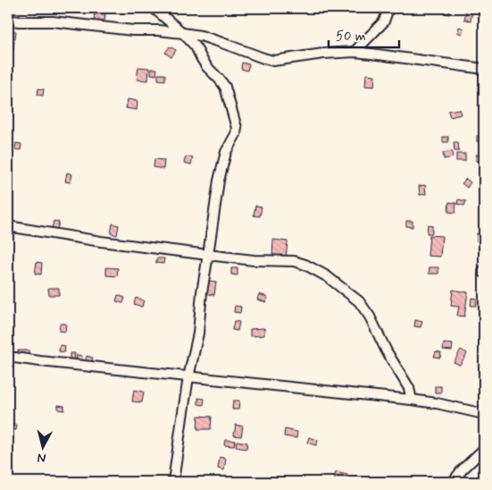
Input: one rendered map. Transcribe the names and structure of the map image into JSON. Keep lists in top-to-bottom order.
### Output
{
  "scale_bar": "50 m",
  "north": "bottom"
}
